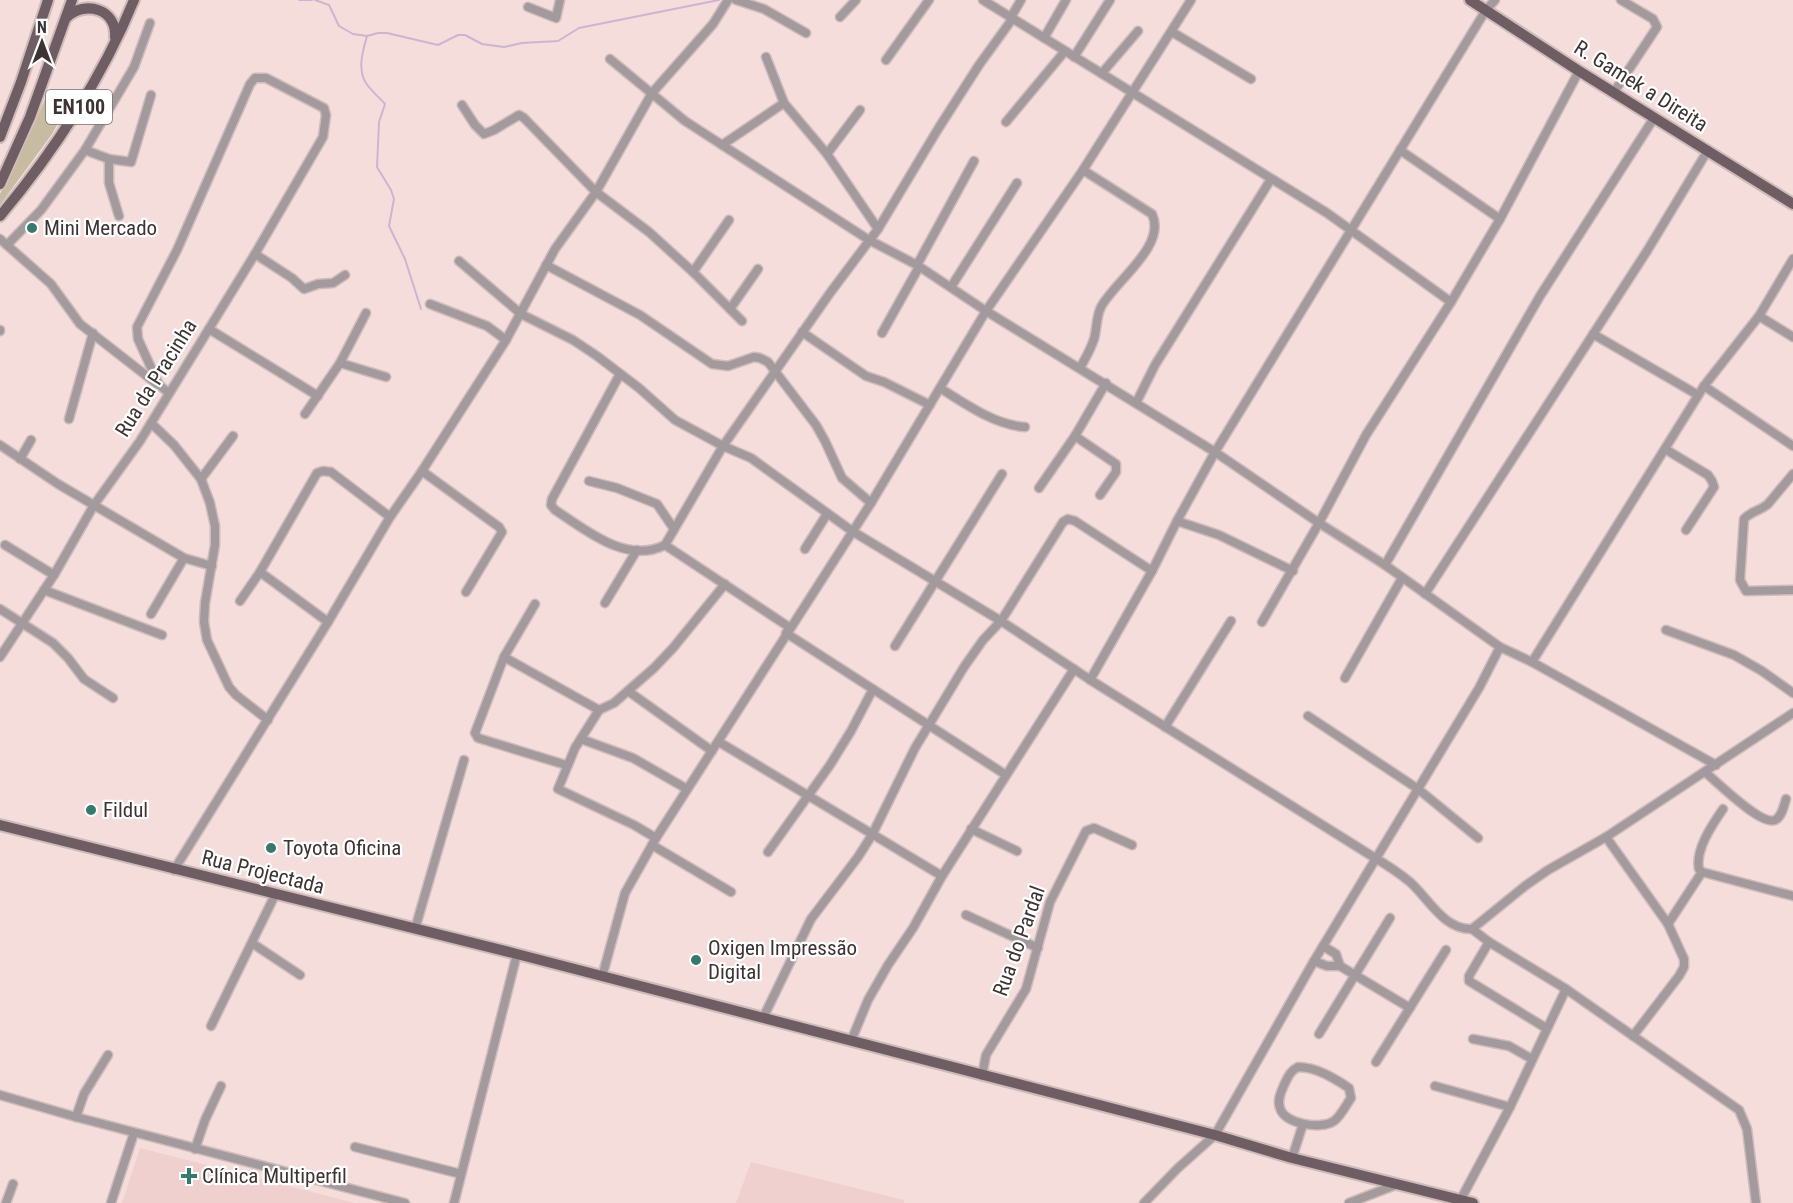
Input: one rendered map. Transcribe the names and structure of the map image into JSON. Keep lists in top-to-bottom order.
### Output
{
  "streets": {
    "main road": ["R. Gamek a Direita", "EN100", "Rua Projectada"],
    "street": ["Rua da Pracinha", "Rua do Pardal"]
  },
  "crossings": [
    ["Rua Projectada", "Rua do Pardal"]
  ],
  "places": {
    "other": [
      "Mini Mercado",
      "Fildul",
      "Toyota Oficina",
      "Oxigen Impressão Digital"
    ],
    "health": ["Clínica Multiperfil"]
  },
  "north": "top"
}
